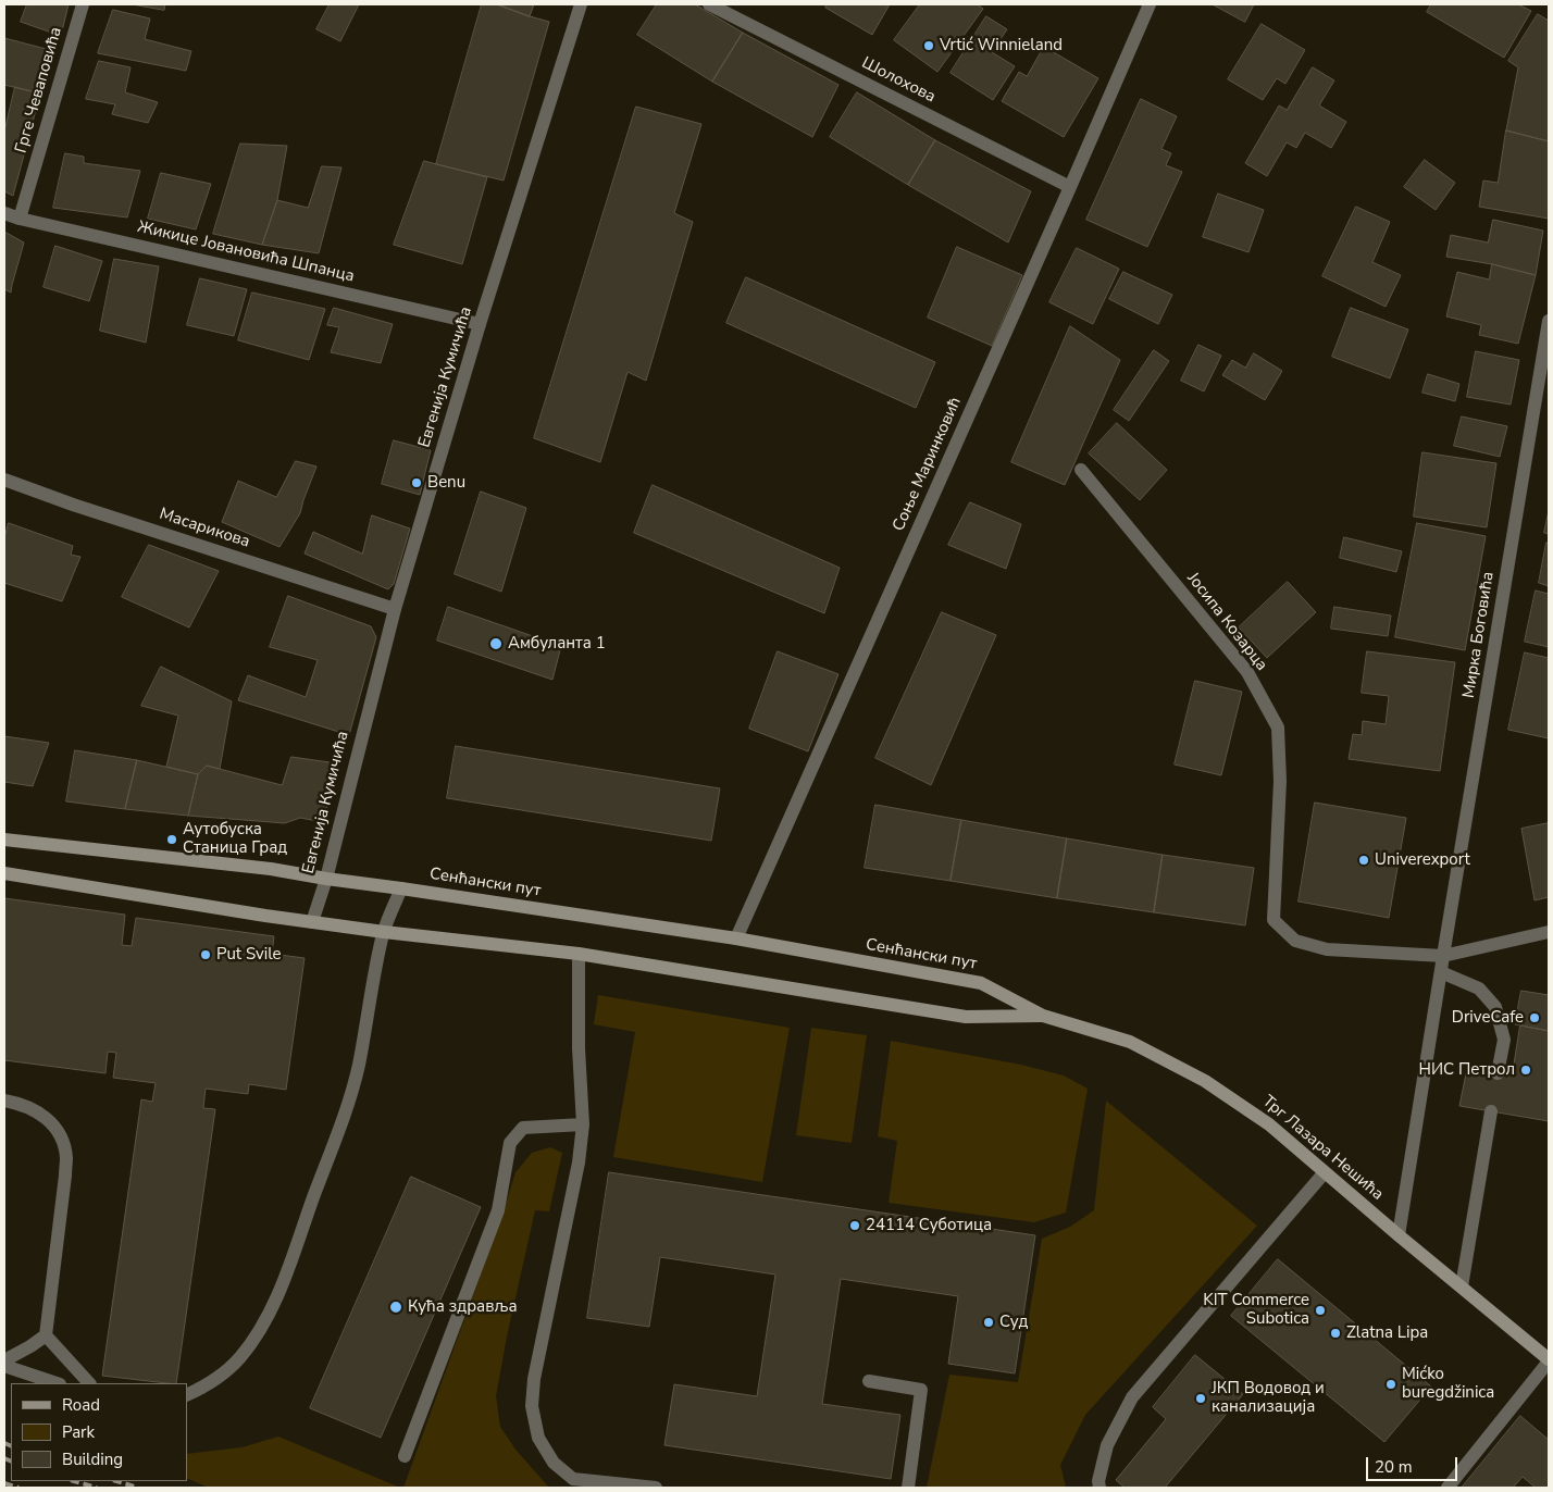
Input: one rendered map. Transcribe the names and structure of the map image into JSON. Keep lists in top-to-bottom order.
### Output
{
  "streets": {
    "main road": ["Сенћански пут", "Трг Лазара Нешића"],
    "street": [
      "Шолохова",
      "Грге Чеваповића",
      "Жикице Јовановића Шпанца",
      "Евгенија Кумичића",
      "Соње Маринковић",
      "Масарикова",
      "Јосипа Козарца",
      "Мирка Боговића"
    ]
  },
  "crossings": [
    ["Шолохова", "Соње Маринковић"],
    ["Грге Чеваповића", "Жикице Јовановића Шпанца"],
    ["Жикице Јовановића Шпанца", "Евгенија Кумичића"],
    ["Евгенија Кумичића", "Масарикова"],
    ["Евгенија Кумичића", "Сенћански пут"],
    ["Соње Маринковић", "Сенћански пут"],
    ["Јосипа Козарца", "Мирка Боговића"],
    ["Мирка Боговића", "Трг Лазара Нешића"],
    ["Сенћански пут", "Трг Лазара Нешића"]
  ],
  "places": [
    "Vrtić Winnieland",
    "Benu",
    "Амбуланта 1",
    "Аутобуска Станица Град",
    "Univerexport",
    "Put Svile",
    "DriveCafe",
    "НИС Петрол",
    "24114 Суботица",
    "Кућа здравља",
    "KIT Commerce Subotica",
    "Суд",
    "Zlatna Lipa",
    "Mićko buregdžinica",
    "ЈКП Водовод и канализација"
  ],
  "legend": ["Road", "Park", "Building"],
  "scale_bar": "20 m"
}
